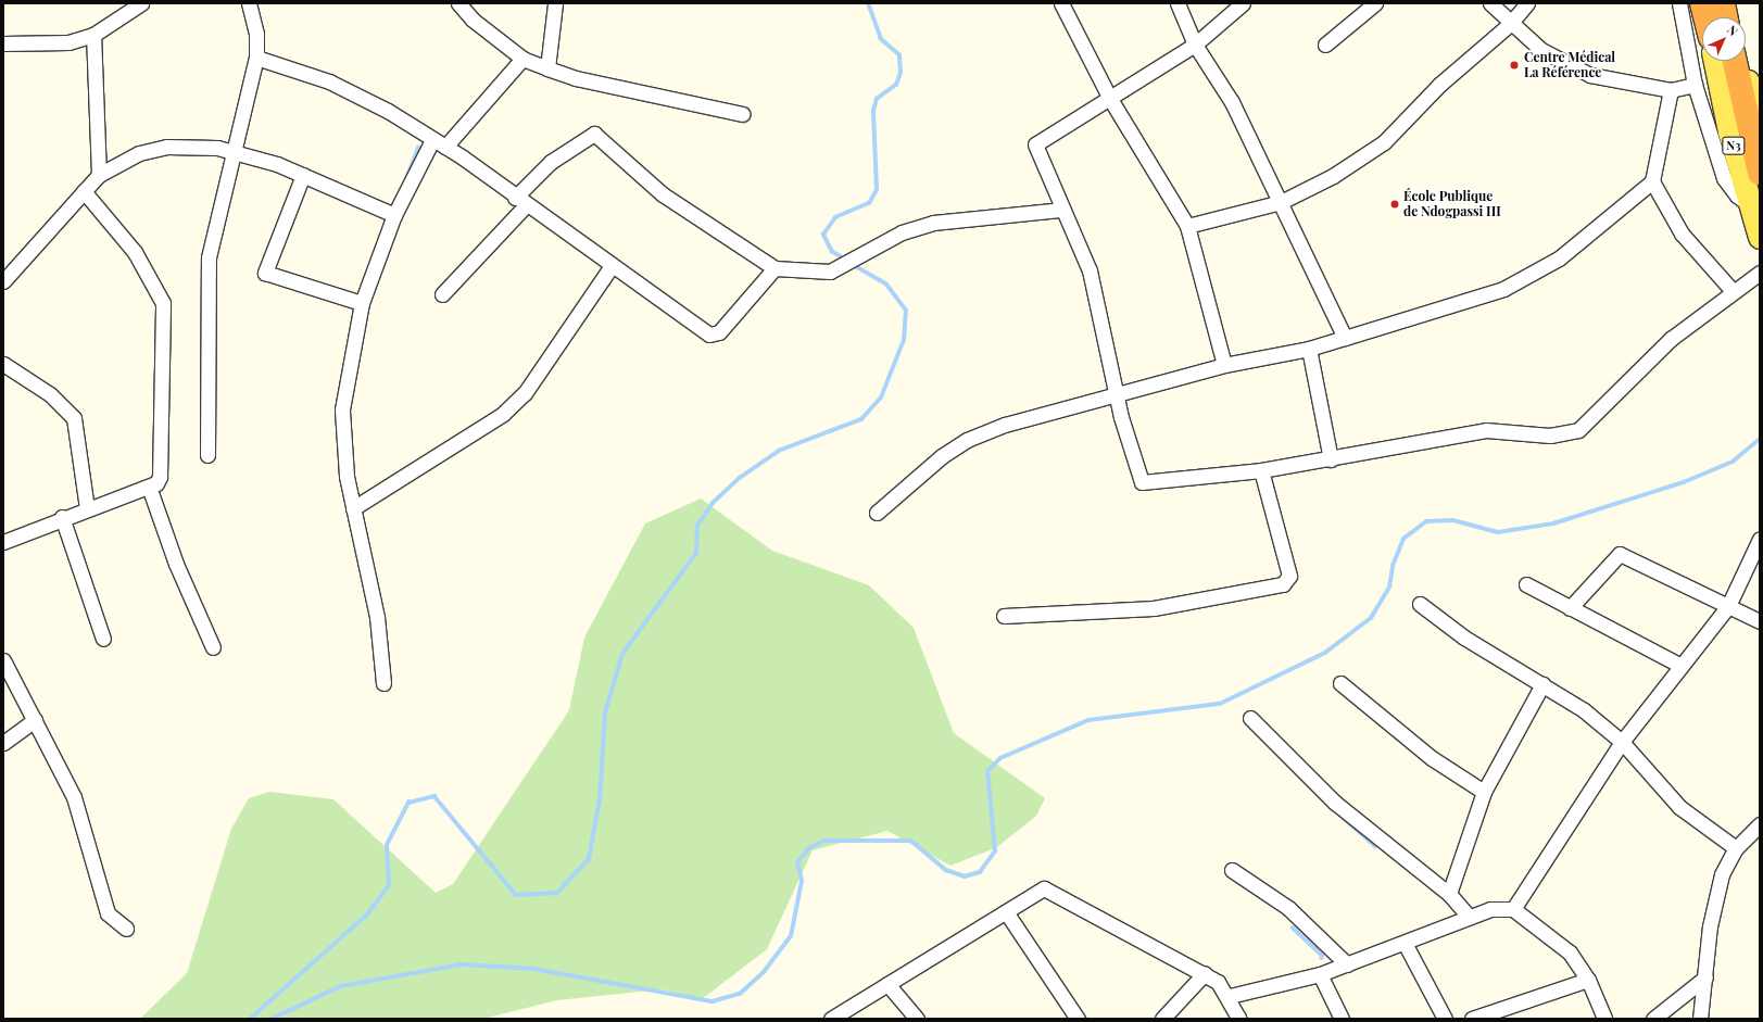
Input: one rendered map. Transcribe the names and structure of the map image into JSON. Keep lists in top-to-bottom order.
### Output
{
  "streets": {
    "highway": ["N3"]
  },
  "places": ["Centre Médical La Référence", "École Publique de Ndogpassi III"],
  "north": "top right"
}
